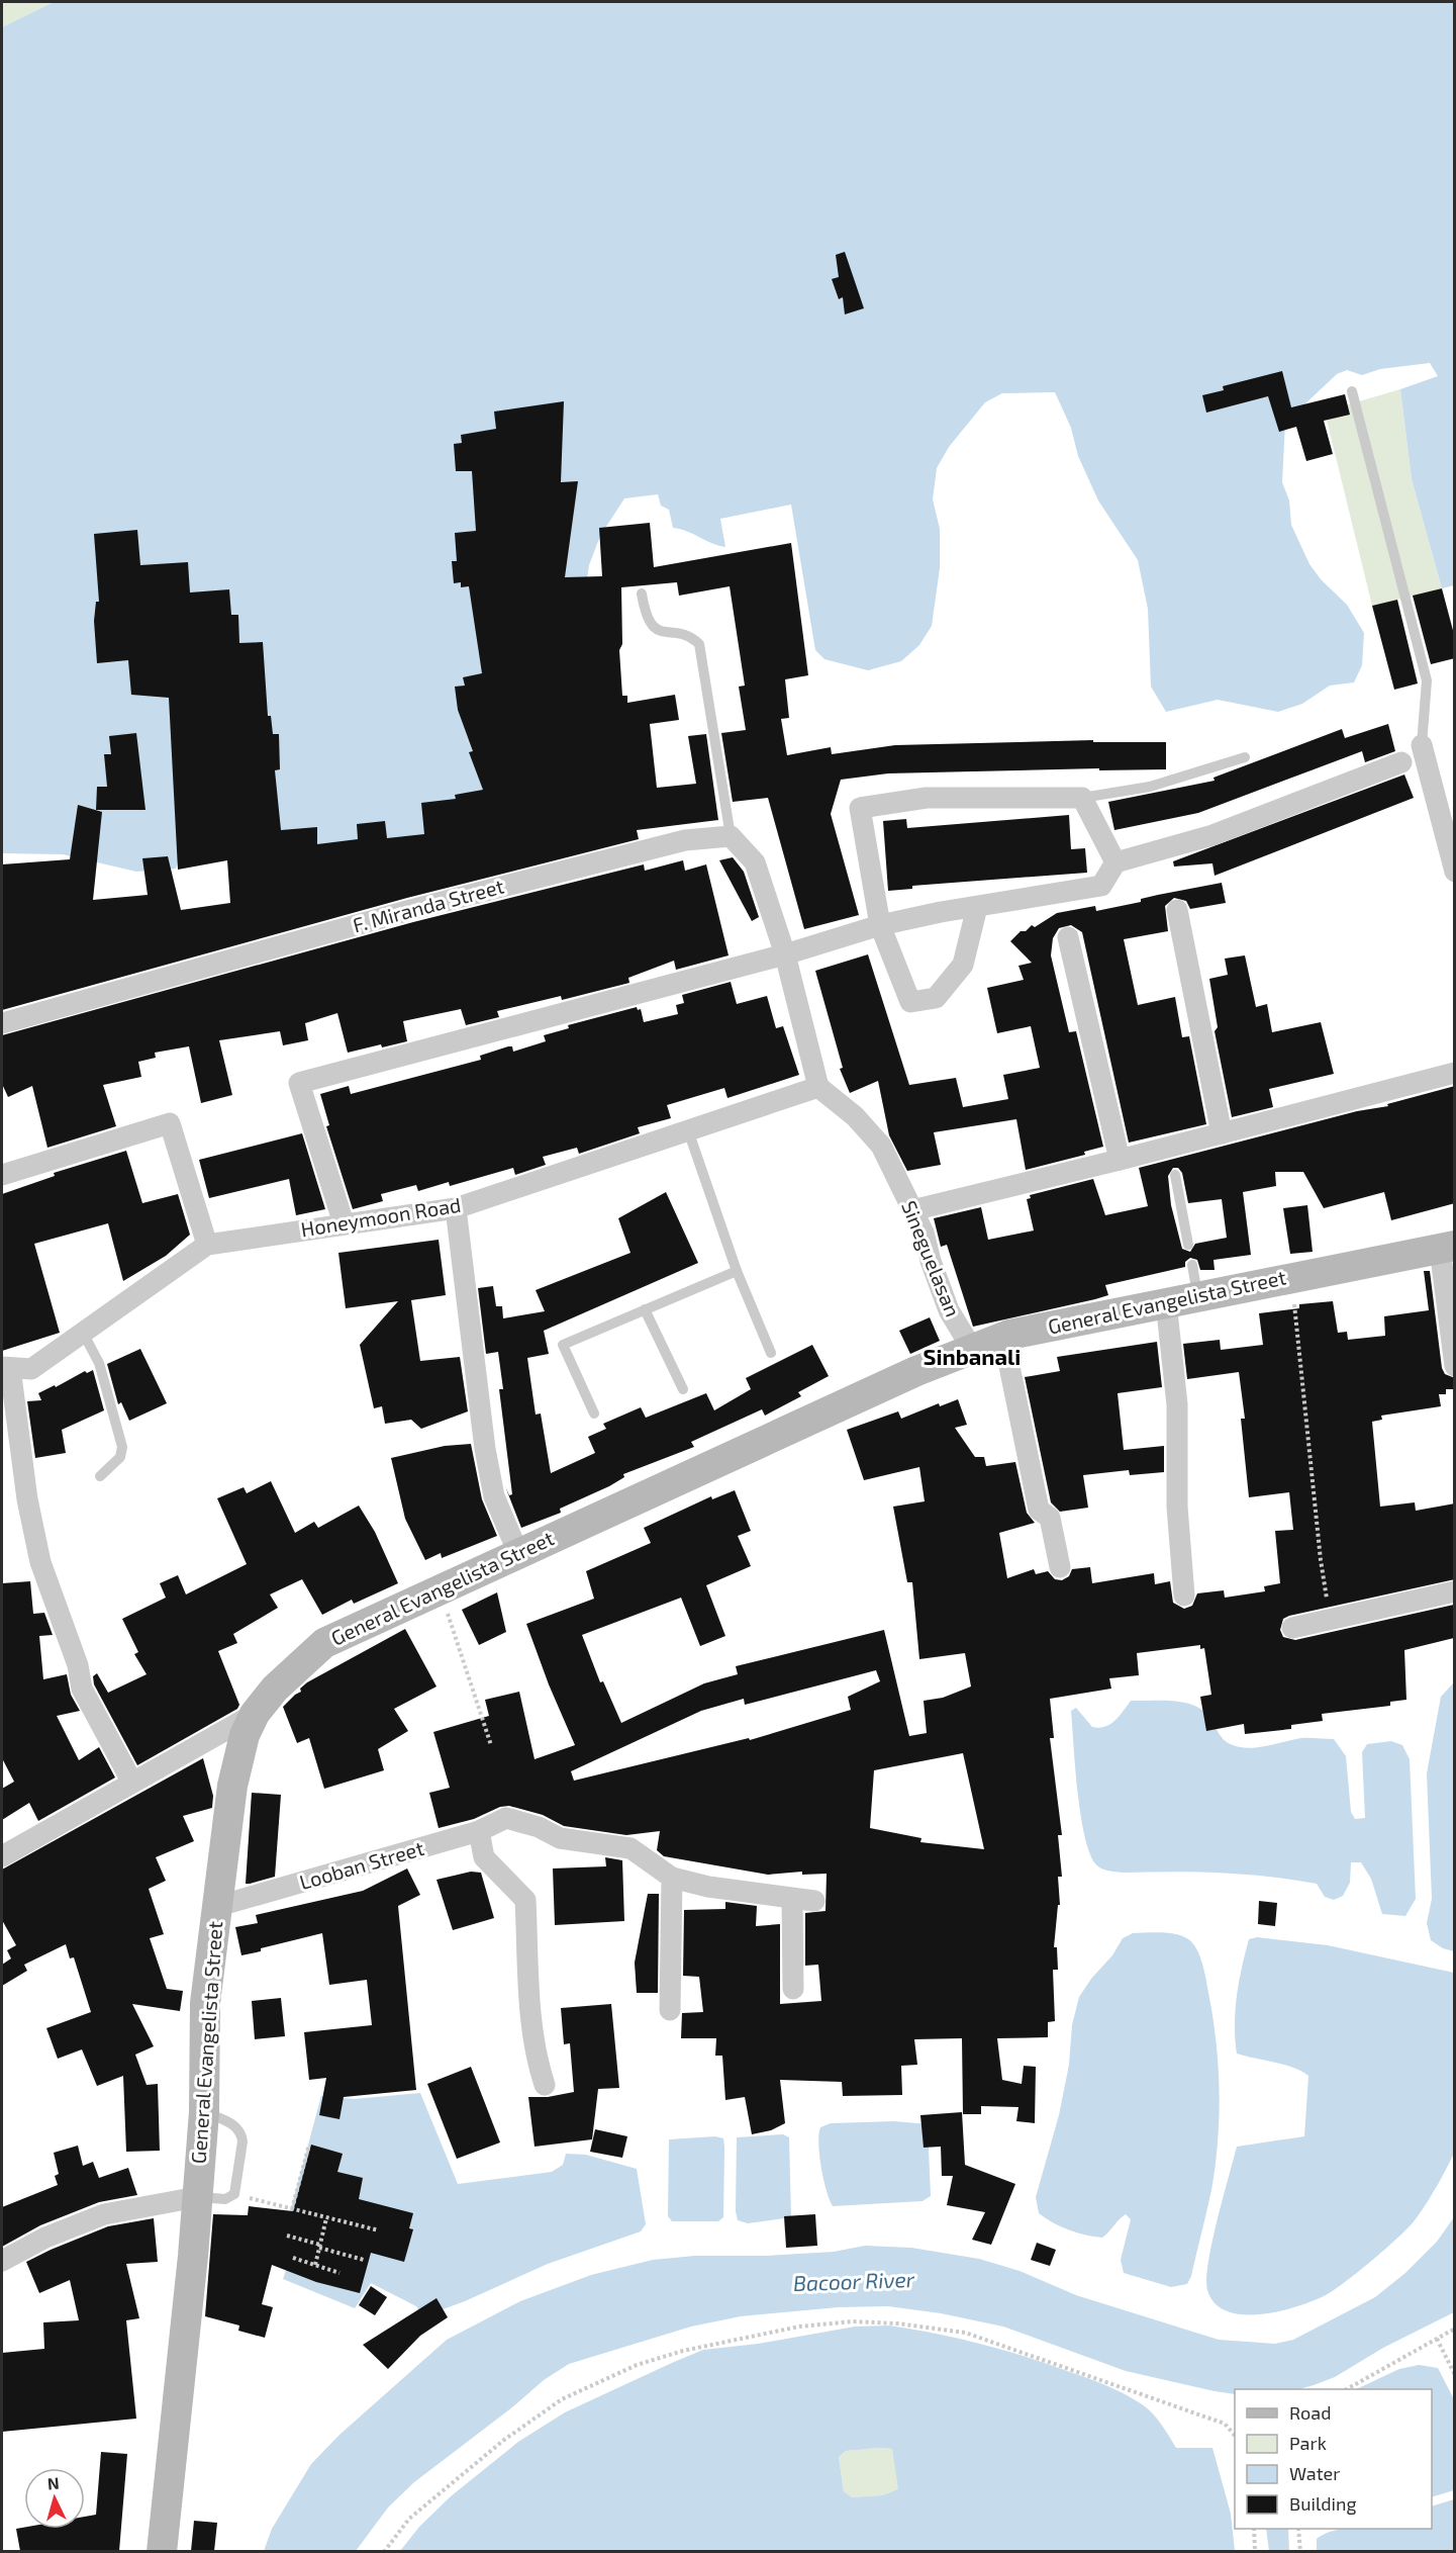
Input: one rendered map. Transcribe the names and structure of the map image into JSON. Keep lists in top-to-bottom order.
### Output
{
  "streets": {
    "main road": ["General Evangelista Street"],
    "street": [
      "F. Miranda Street",
      "Honeymoon Road",
      "Sineguelasan",
      "Looban Street"
    ]
  },
  "crossings": [
    ["Honeymoon Road", "Sineguelasan"],
    ["Sineguelasan", "General Evangelista Street"],
    ["General Evangelista Street", "Looban Street"]
  ],
  "districts": ["Sinbanali"],
  "water": ["Bacoor River"],
  "legend": [
    "Road",
    "Park",
    "Water",
    "Building"
  ],
  "north": "top"
}
